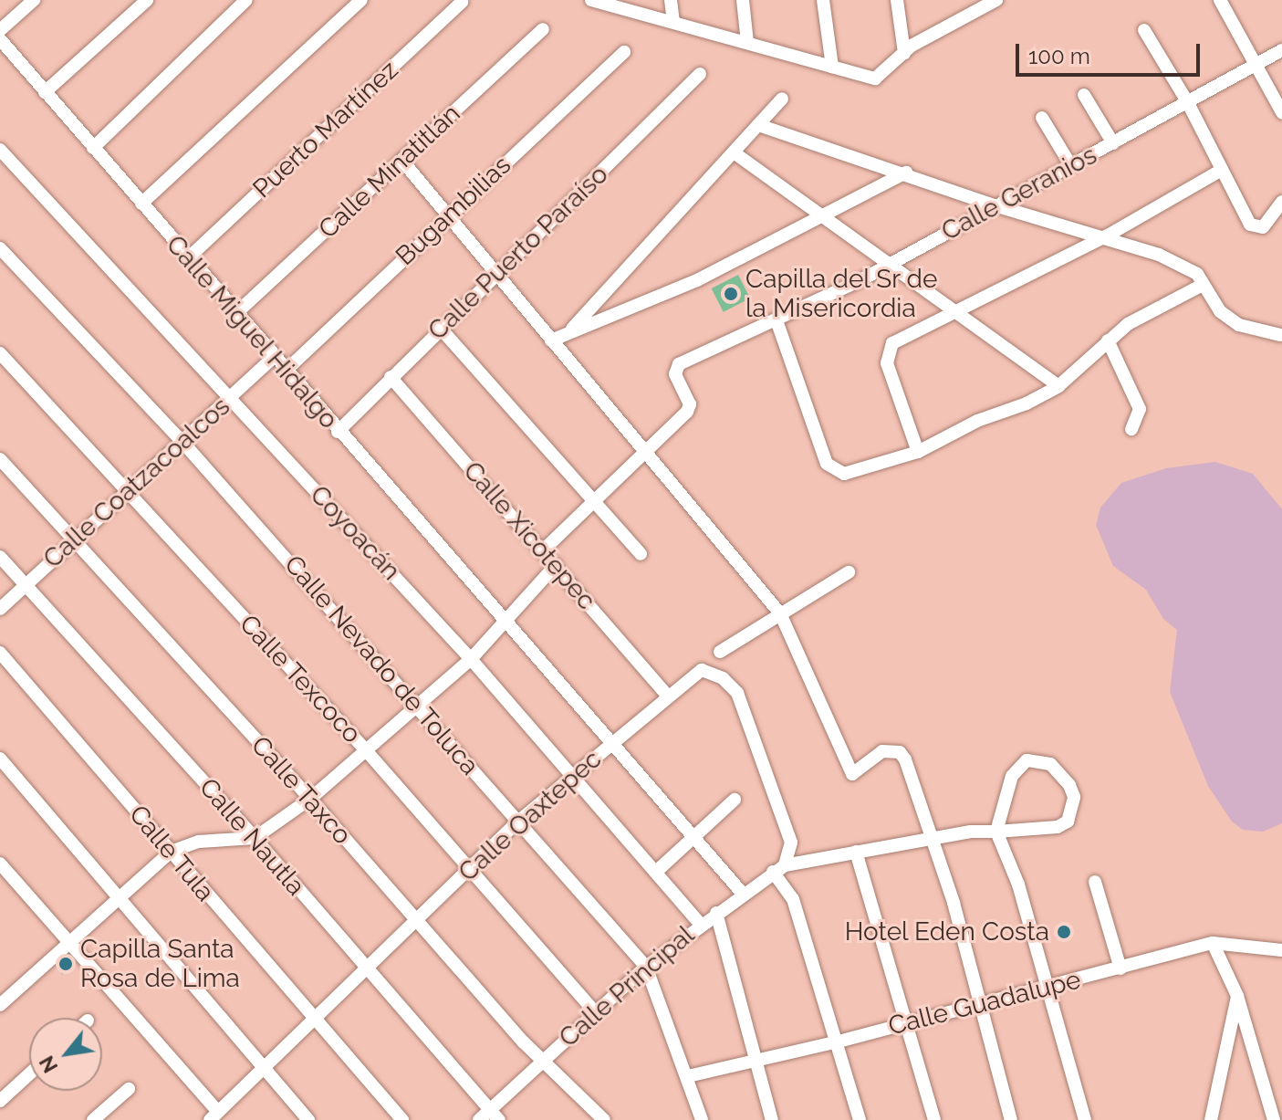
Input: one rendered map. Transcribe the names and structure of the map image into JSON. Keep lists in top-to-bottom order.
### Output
{
  "streets": {
    "street": [
      "Puerto Martínez",
      "Calle Minatitlán",
      "Calle Geranios",
      "Bugambilias",
      "Calle Puerto Paraíso",
      "Calle Miguel Hidalgo",
      "Calle Coatzacoalcos",
      "Coyoacán",
      "Calle Xicotepec",
      "Calle Nevado de Toluca",
      "Calle Texcoco",
      "Calle Taxco",
      "Calle Oaxtepec",
      "Calle Nautla",
      "Calle Tula",
      "Calle Principal",
      "Calle Guadalupe"
    ]
  },
  "crossings": [
    ["Puerto Martínez", "Calle Miguel Hidalgo"],
    ["Calle Minatitlán", "Calle Miguel Hidalgo"],
    ["Bugambilias", "Calle Miguel Hidalgo"],
    ["Calle Puerto Paraíso", "Calle Miguel Hidalgo"],
    ["Calle Puerto Paraíso", "Calle Xicotepec"],
    ["Calle Miguel Hidalgo", "Calle Coatzacoalcos"],
    ["Calle Miguel Hidalgo", "Calle Oaxtepec"],
    ["Calle Coatzacoalcos", "Coyoacán"],
    ["Calle Coatzacoalcos", "Calle Nevado de Toluca"],
    ["Calle Coatzacoalcos", "Calle Texcoco"],
    ["Calle Coatzacoalcos", "Calle Taxco"],
    ["Calle Coatzacoalcos", "Calle Nautla"],
    ["Coyoacán", "Calle Oaxtepec"],
    ["Coyoacán", "Calle Principal"],
    ["Calle Xicotepec", "Calle Oaxtepec"],
    ["Calle Nevado de Toluca", "Calle Oaxtepec"],
    ["Calle Nevado de Toluca", "Calle Principal"],
    ["Calle Nevado de Toluca", "Calle Guadalupe"],
    ["Calle Texcoco", "Calle Oaxtepec"],
    ["Calle Texcoco", "Calle Principal"],
    ["Calle Taxco", "Calle Oaxtepec"],
    ["Calle Taxco", "Calle Principal"],
    ["Calle Oaxtepec", "Calle Nautla"],
    ["Calle Oaxtepec", "Calle Tula"],
    ["Calle Oaxtepec", "Calle Principal"],
    ["Calle Nautla", "Calle Principal"]
  ],
  "places": ["Capilla del Sr de la Misericordia", "Hotel Eden Costa", "Capilla Santa Rosa de Lima"],
  "scale_bar": "100 m",
  "north": "bottom left"
}
